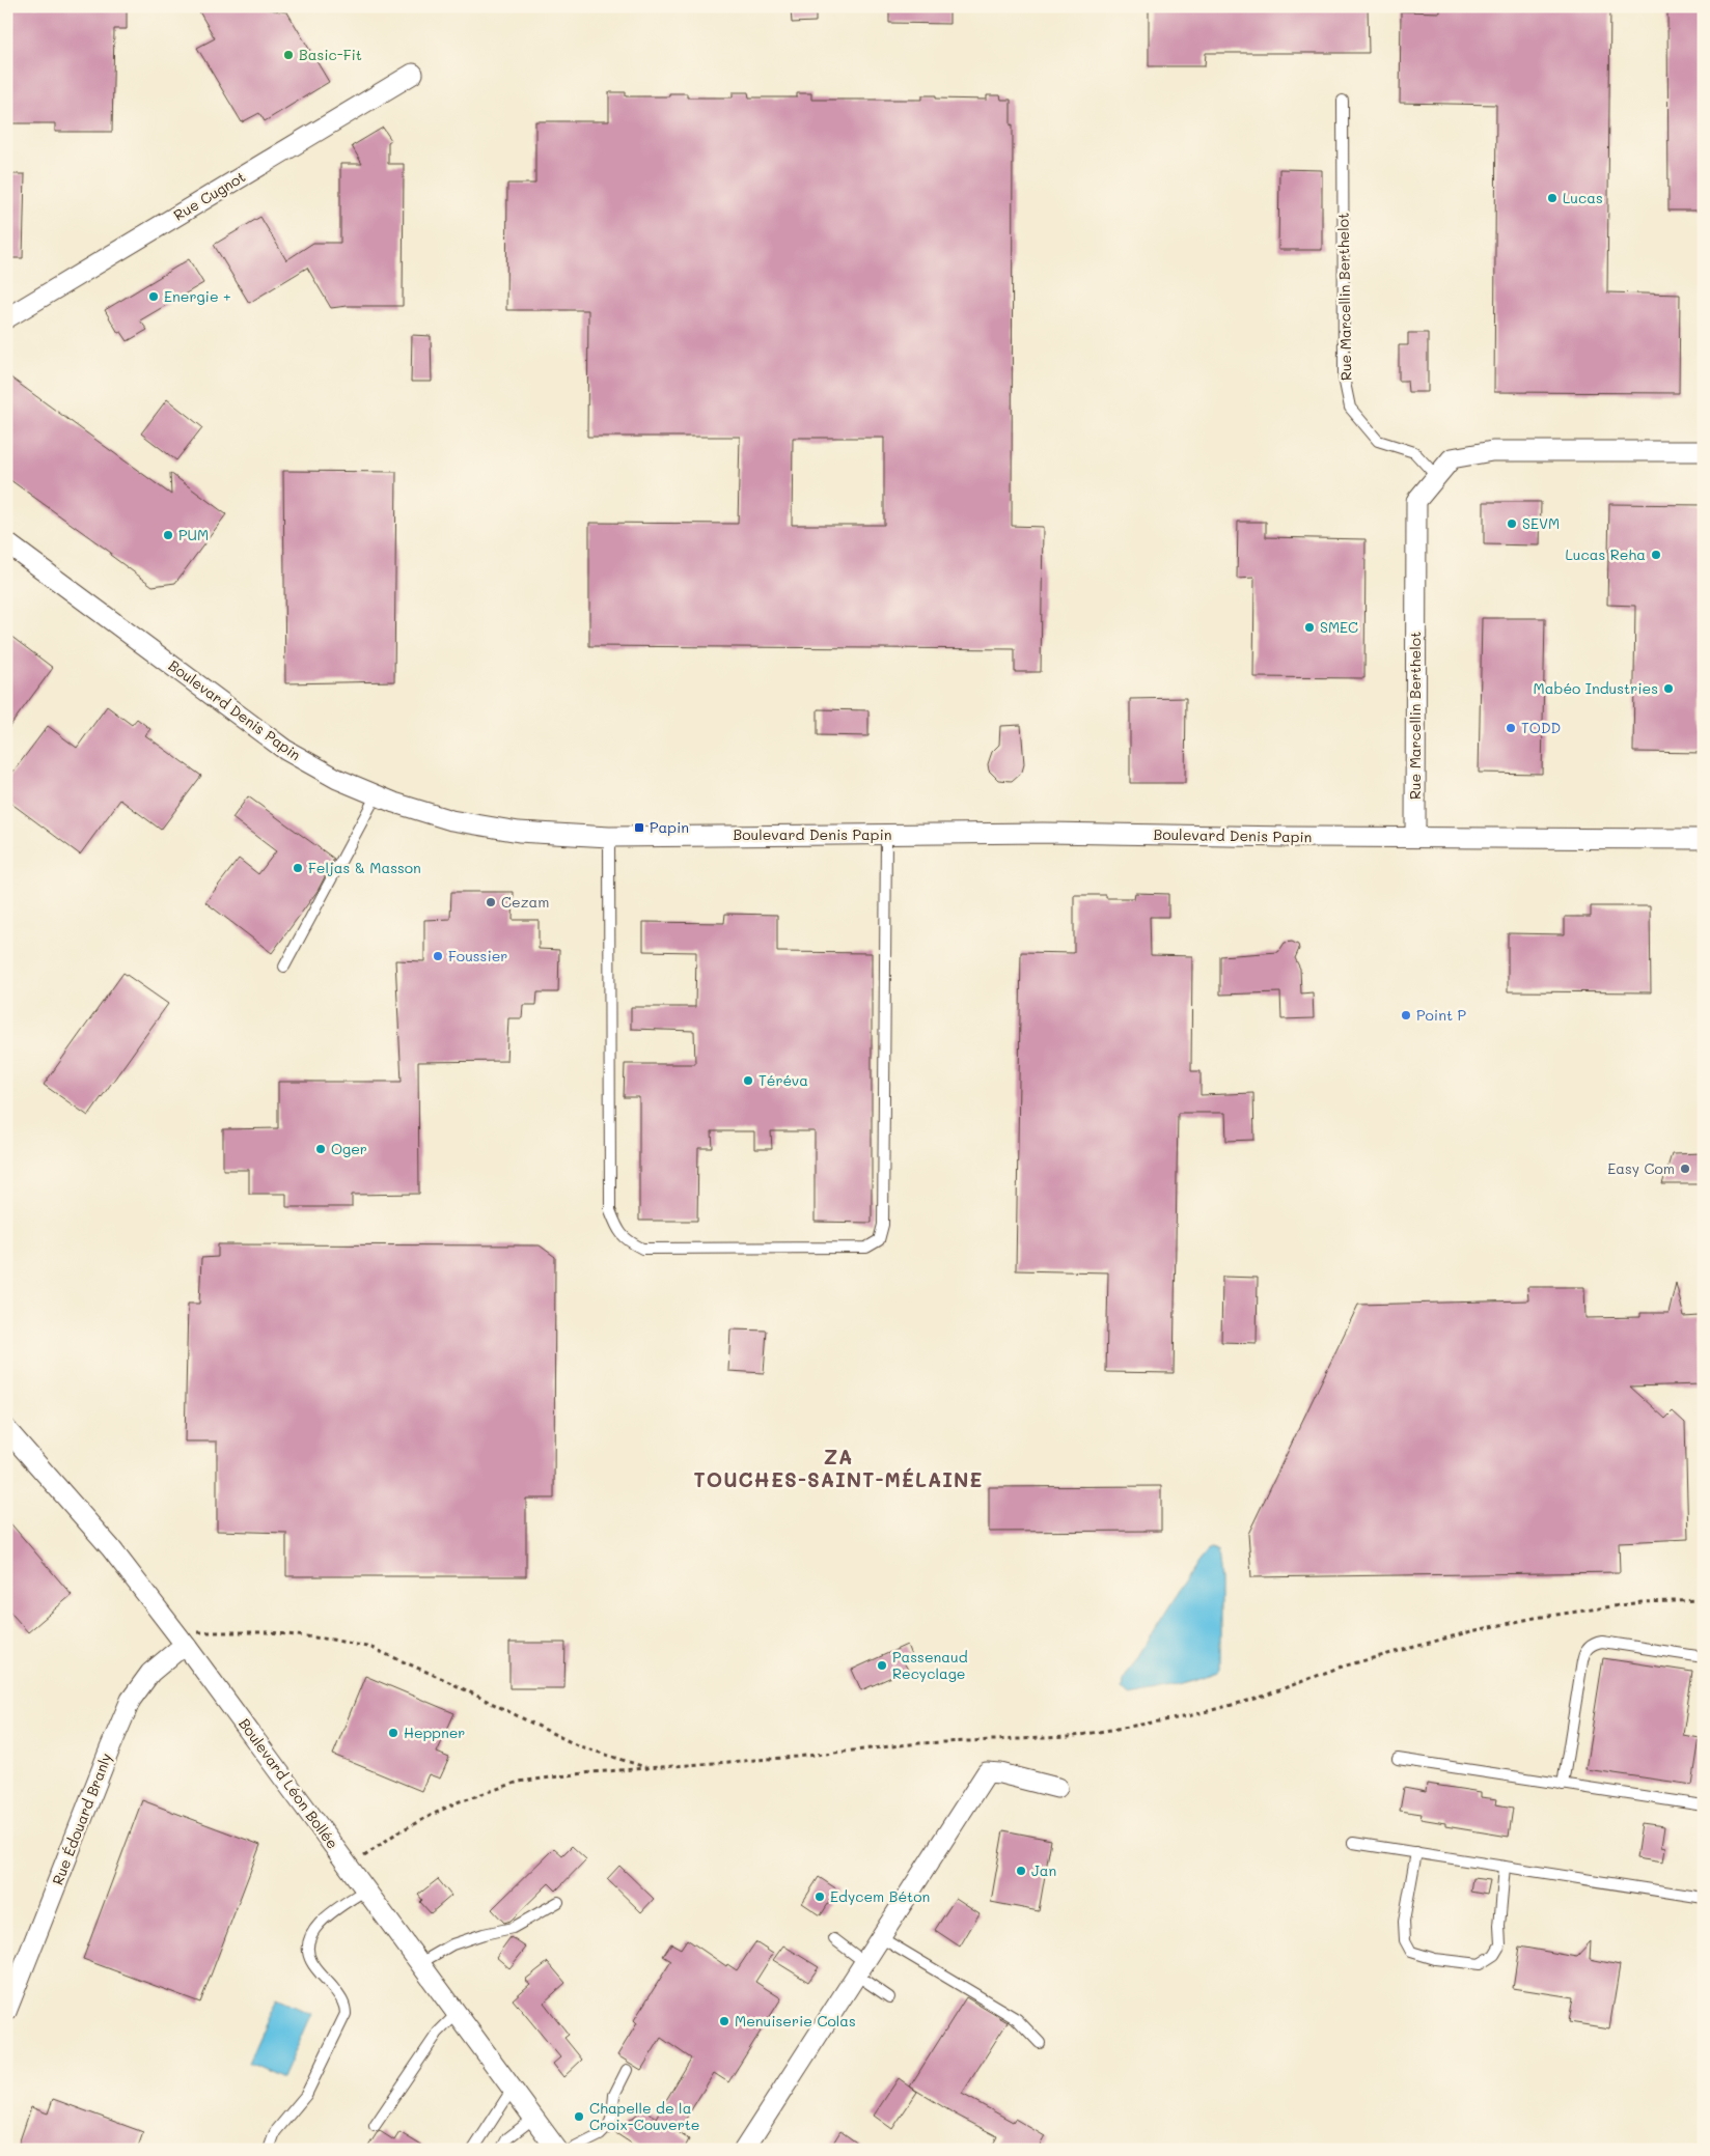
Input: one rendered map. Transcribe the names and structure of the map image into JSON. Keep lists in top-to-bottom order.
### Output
{
  "streets": {
    "street": [
      "Rue Cugnot",
      "Rue Marcellin Berthelot",
      "Boulevard Denis Papin",
      "Boulevard Léon Bollée",
      "Rue Édouard Branly"
    ]
  },
  "crossings": [
    ["Rue Marcellin Berthelot", "Boulevard Denis Papin"],
    ["Boulevard Léon Bollée", "Rue Édouard Branly"]
  ],
  "districts": ["ZA TOUCHES-SAINT-MÉLAINE"],
  "places": {
    "other": [
      "Basic-Fit",
      "Lucas",
      "Energie +",
      "SEVM",
      "PUM",
      "Lucas Reha",
      "SMEC",
      "Mabéo Industries",
      "TODD",
      "Feljas & Masson",
      "Cezam",
      "Foussier",
      "Point P",
      "Téréva",
      "Oger",
      "Easy Com",
      "Passenaud Recyclage",
      "Heppner",
      "Jan",
      "Edycem Béton",
      "Menuiserie Colas",
      "Chapelle de la Croix-Couverte"
    ],
    "transit": ["Papin"]
  }
}
